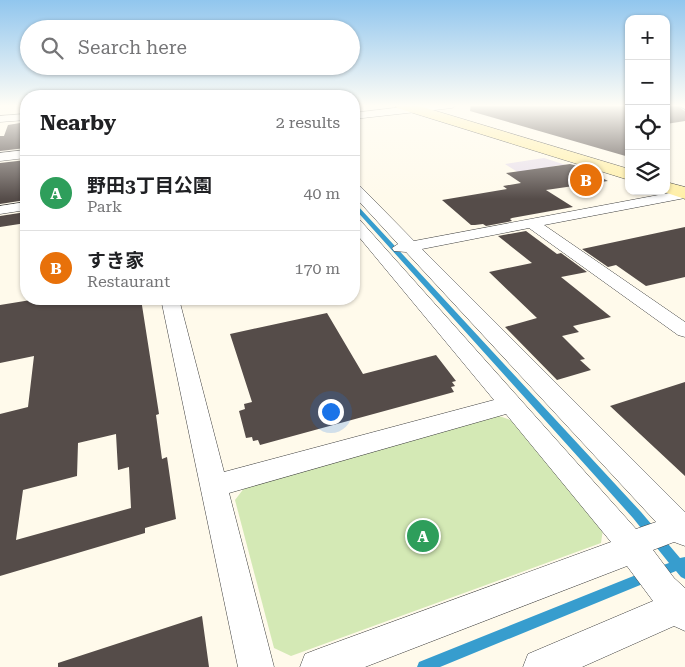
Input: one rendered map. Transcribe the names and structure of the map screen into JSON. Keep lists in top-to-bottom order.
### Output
{
  "page": {
    "map_buttons": ["+", "−"],
    "search": "Search here",
    "heading": ["Nearby", "2 results"],
    "list": [
      {
        "mark": "A",
        "name": "野田3丁目公園",
        "note": "Park",
        "value": "40 m"
      },
      {
        "mark": "B",
        "name": "すき家",
        "note": "Restaurant",
        "value": "170 m"
      }
    ],
    "pins": ["B", "A"]
  }
}
